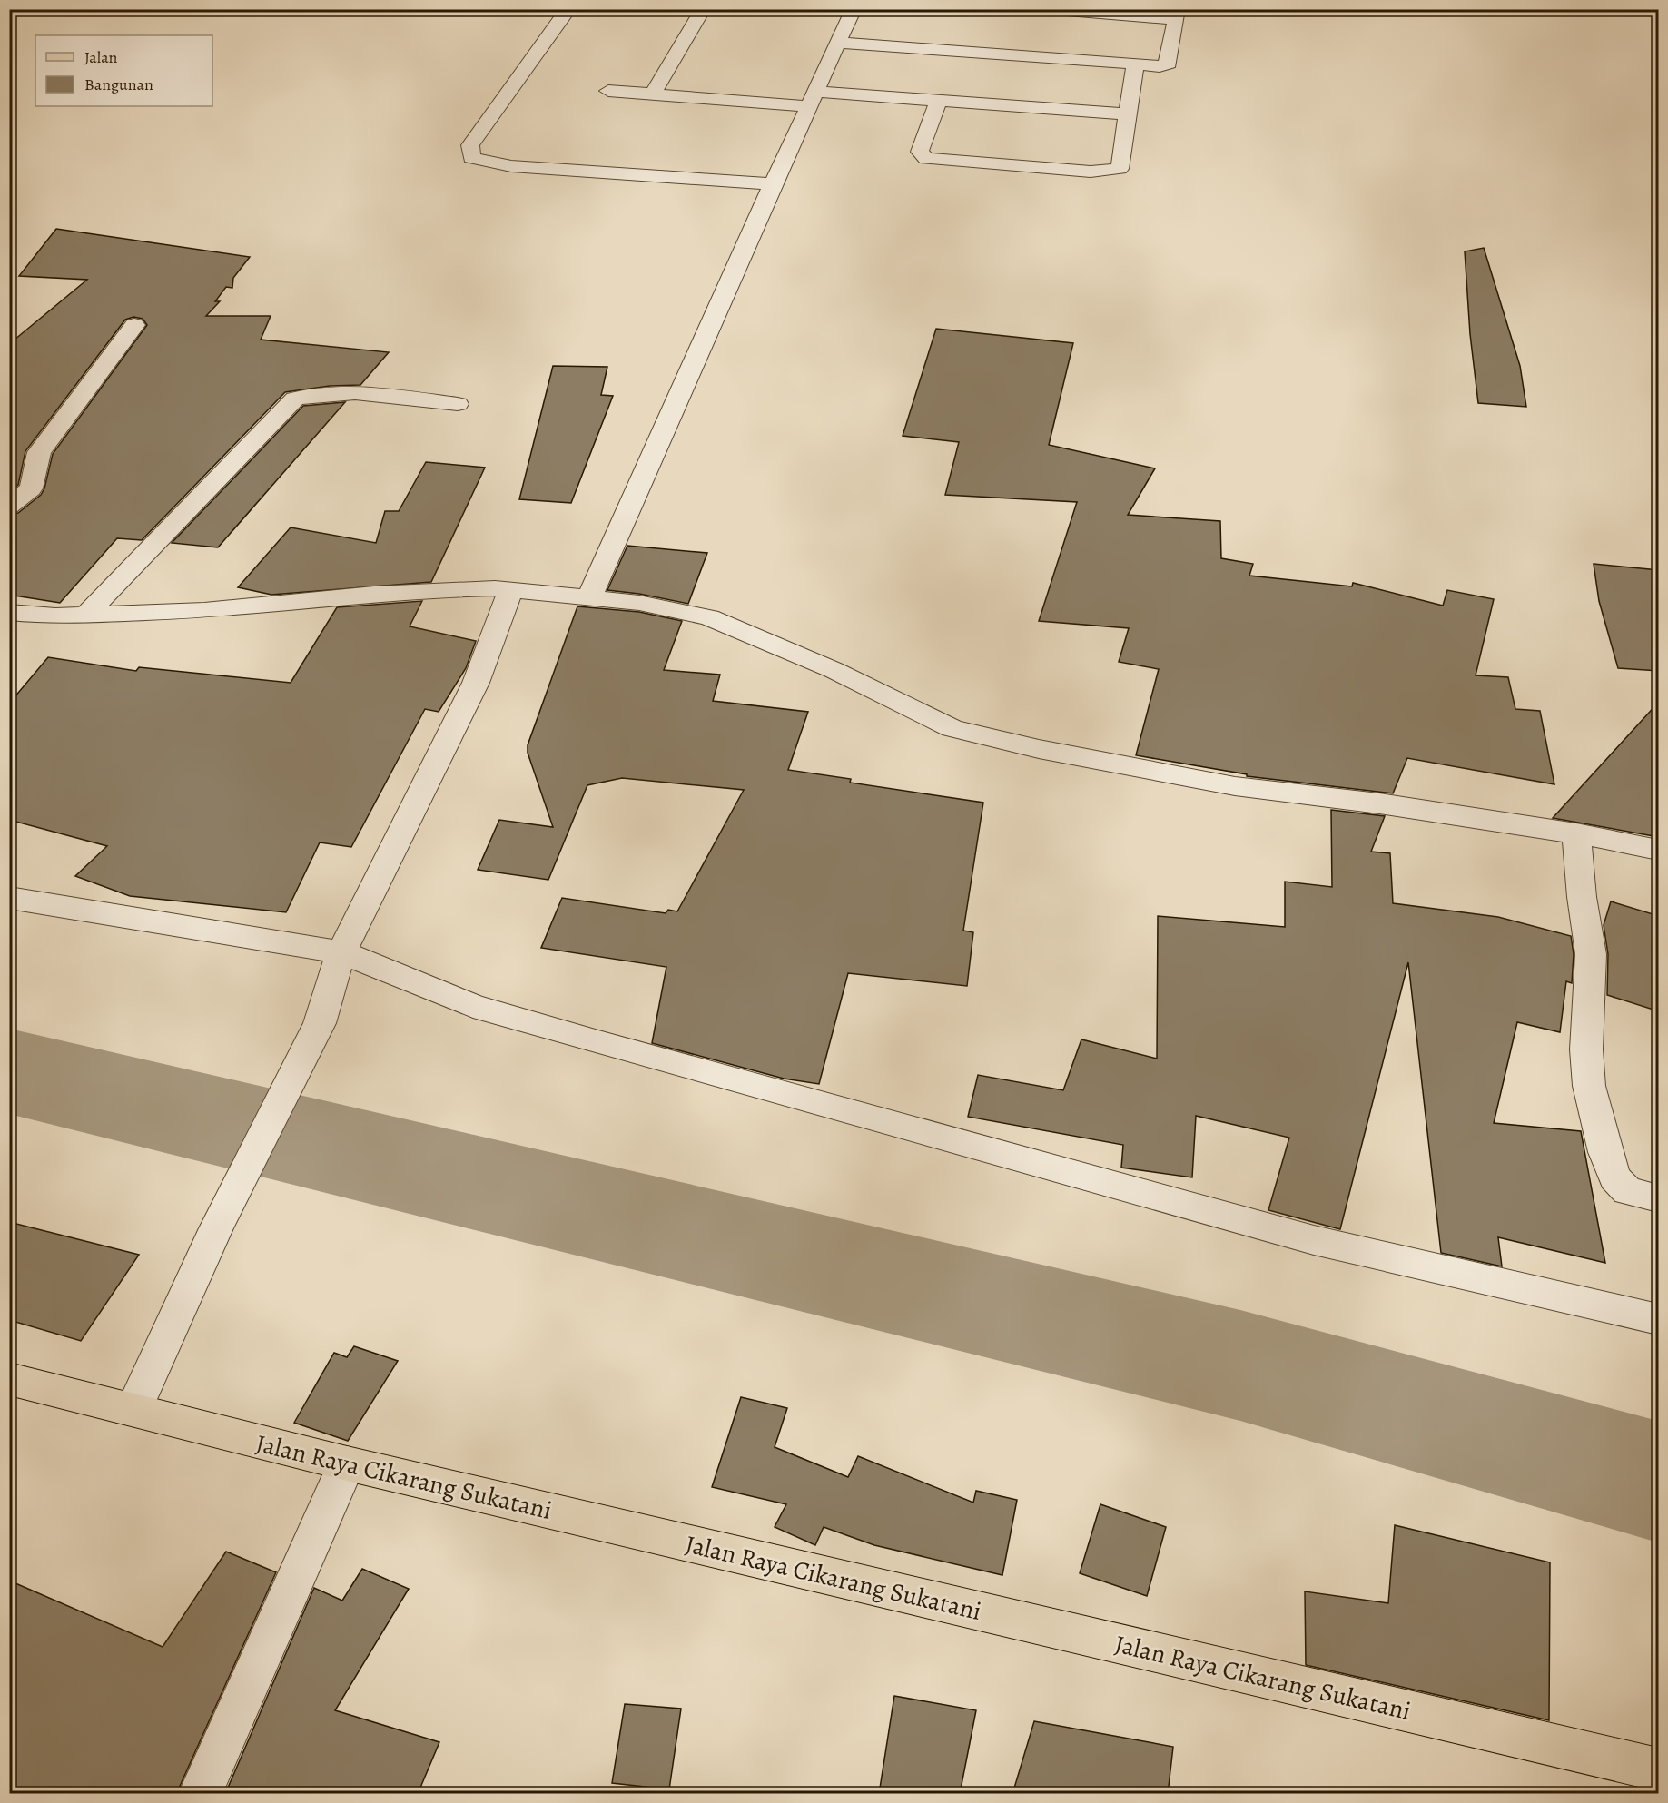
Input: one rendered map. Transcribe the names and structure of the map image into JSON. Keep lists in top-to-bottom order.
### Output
{
  "streets": {
    "main road": ["Jalan Raya Cikarang Sukatani"]
  },
  "legend": ["Jalan", "Bangunan"]
}
